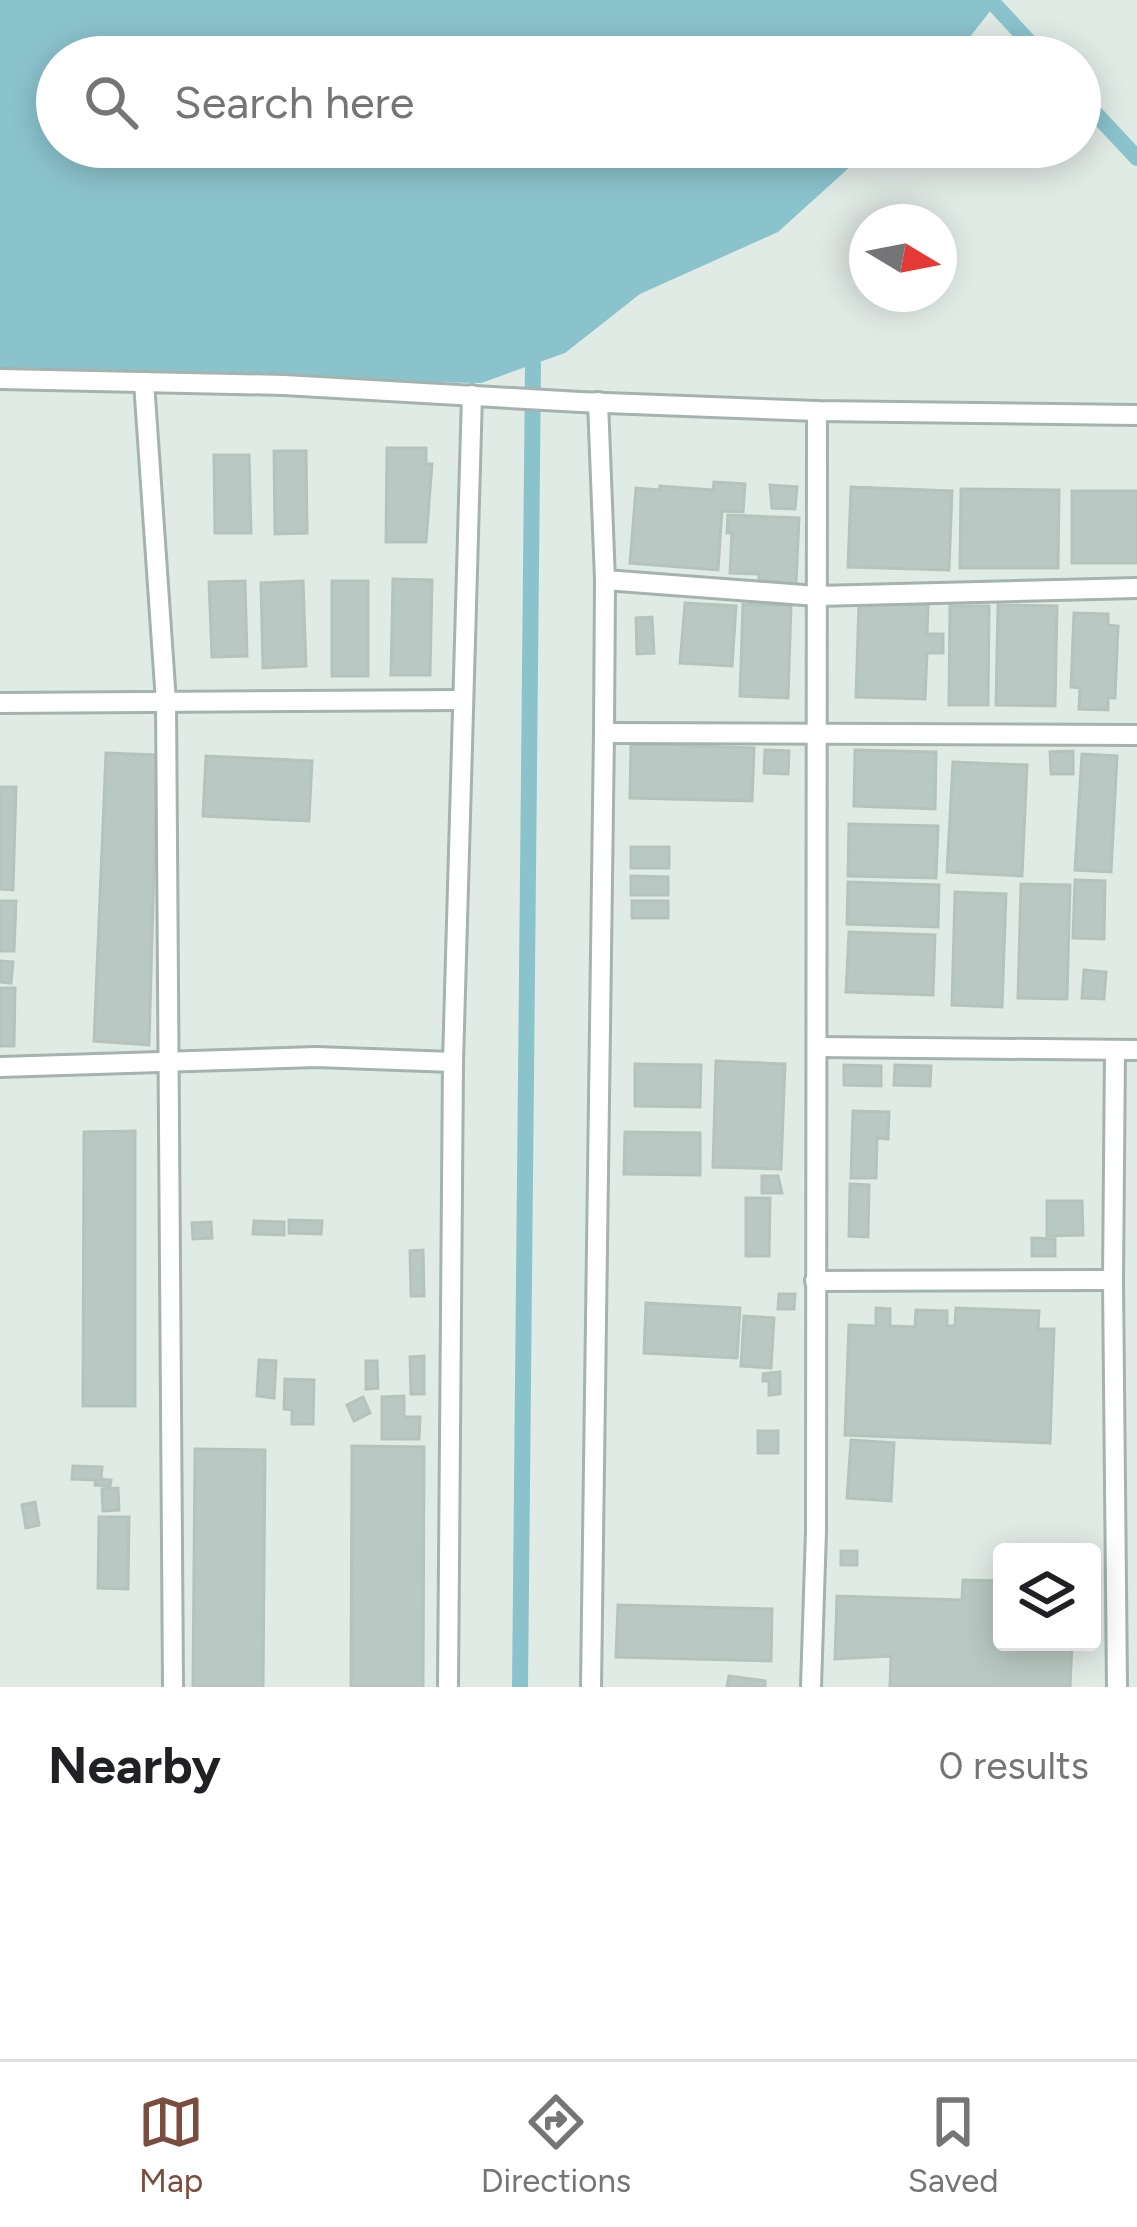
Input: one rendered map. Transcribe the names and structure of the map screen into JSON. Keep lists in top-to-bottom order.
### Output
{
  "north": "right",
  "page": {
    "search": "Search here",
    "heading": ["Nearby", "0 results"],
    "nav": ["Map", "Directions", "Saved"]
  }
}
